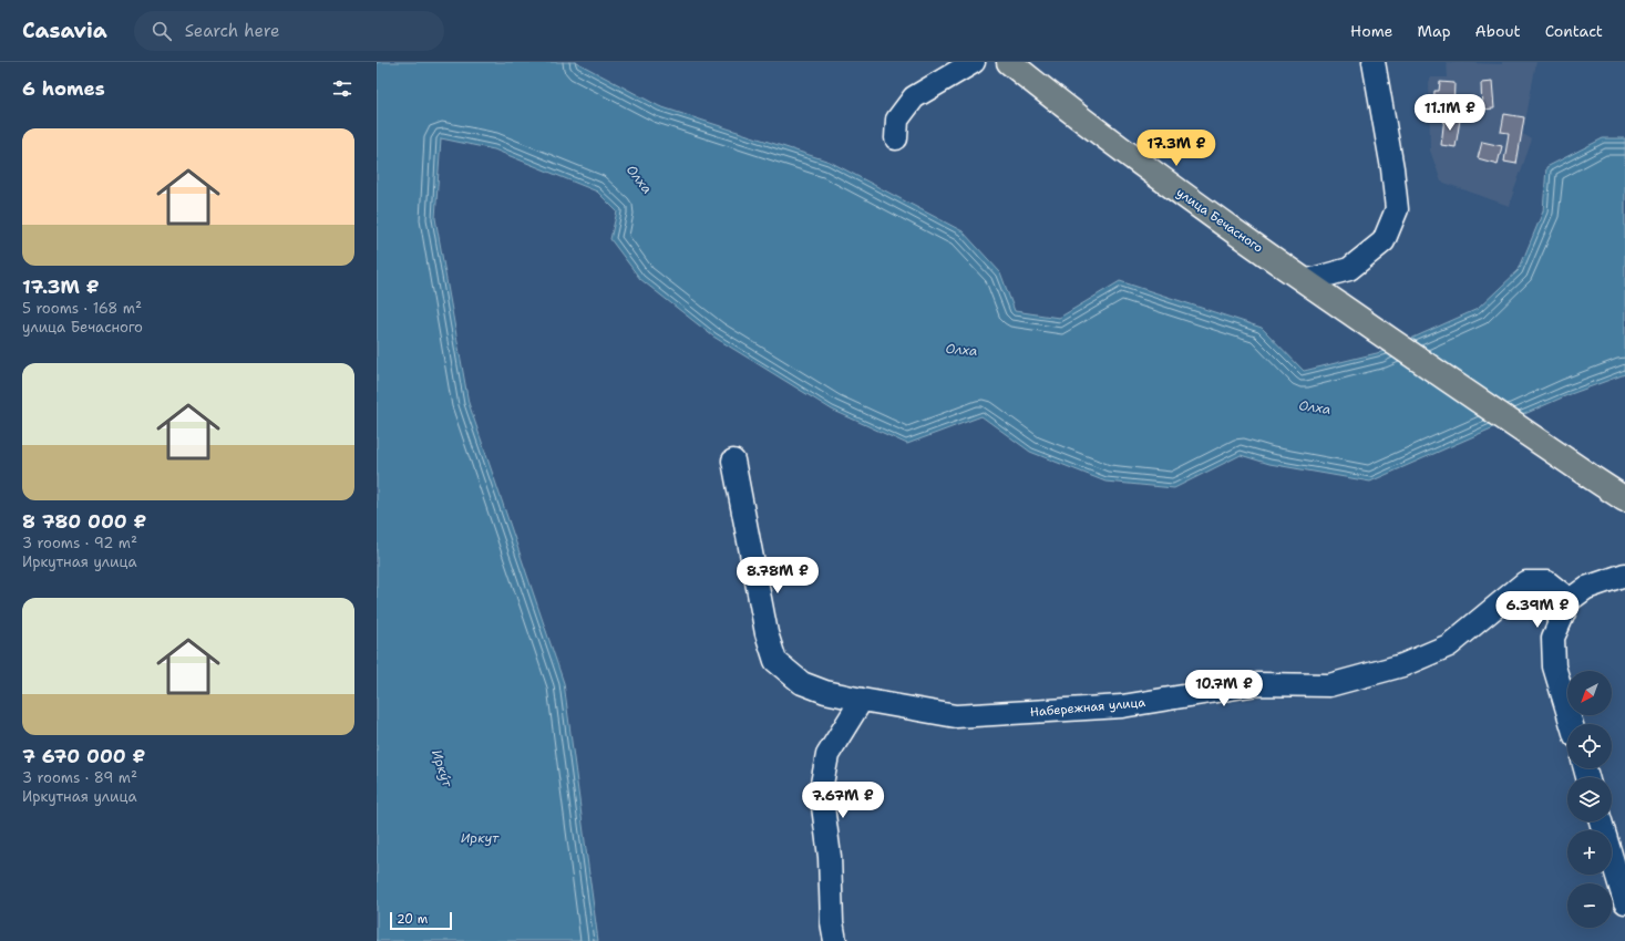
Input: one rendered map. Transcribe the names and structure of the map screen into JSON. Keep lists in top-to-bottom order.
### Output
{
  "streets": {
    "main road": ["улица Бечасного"],
    "street": ["Набережная улица"]
  },
  "water": ["Олха", "Ирку́т", "Иркут"],
  "scale_bar": "20 m",
  "north": "bottom left",
  "page": {
    "header": "Casavia",
    "search": "Search here",
    "nav": [
      "Home",
      "Map",
      "About",
      "Contact"
    ],
    "heading": "6 homes",
    "price": [
      "11.1M ₽",
      "17.3M ₽",
      "8.78M ₽",
      "6.39M ₽",
      "10.7M ₽",
      "7.67M ₽"
    ],
    "list": [
      {
        "name": "17.3M ₽",
        "note": "5 rooms · 168 m² · улица Бечасного"
      },
      {
        "name": "8 780 000 ₽",
        "note": "3 rooms · 92 m² · Иркутная улица"
      },
      {
        "name": "7 670 000 ₽",
        "note": "3 rooms · 89 m² · Иркутная улица"
      }
    ],
    "map_buttons": ["+", "−"],
    "scale": "20 m"
  }
}
